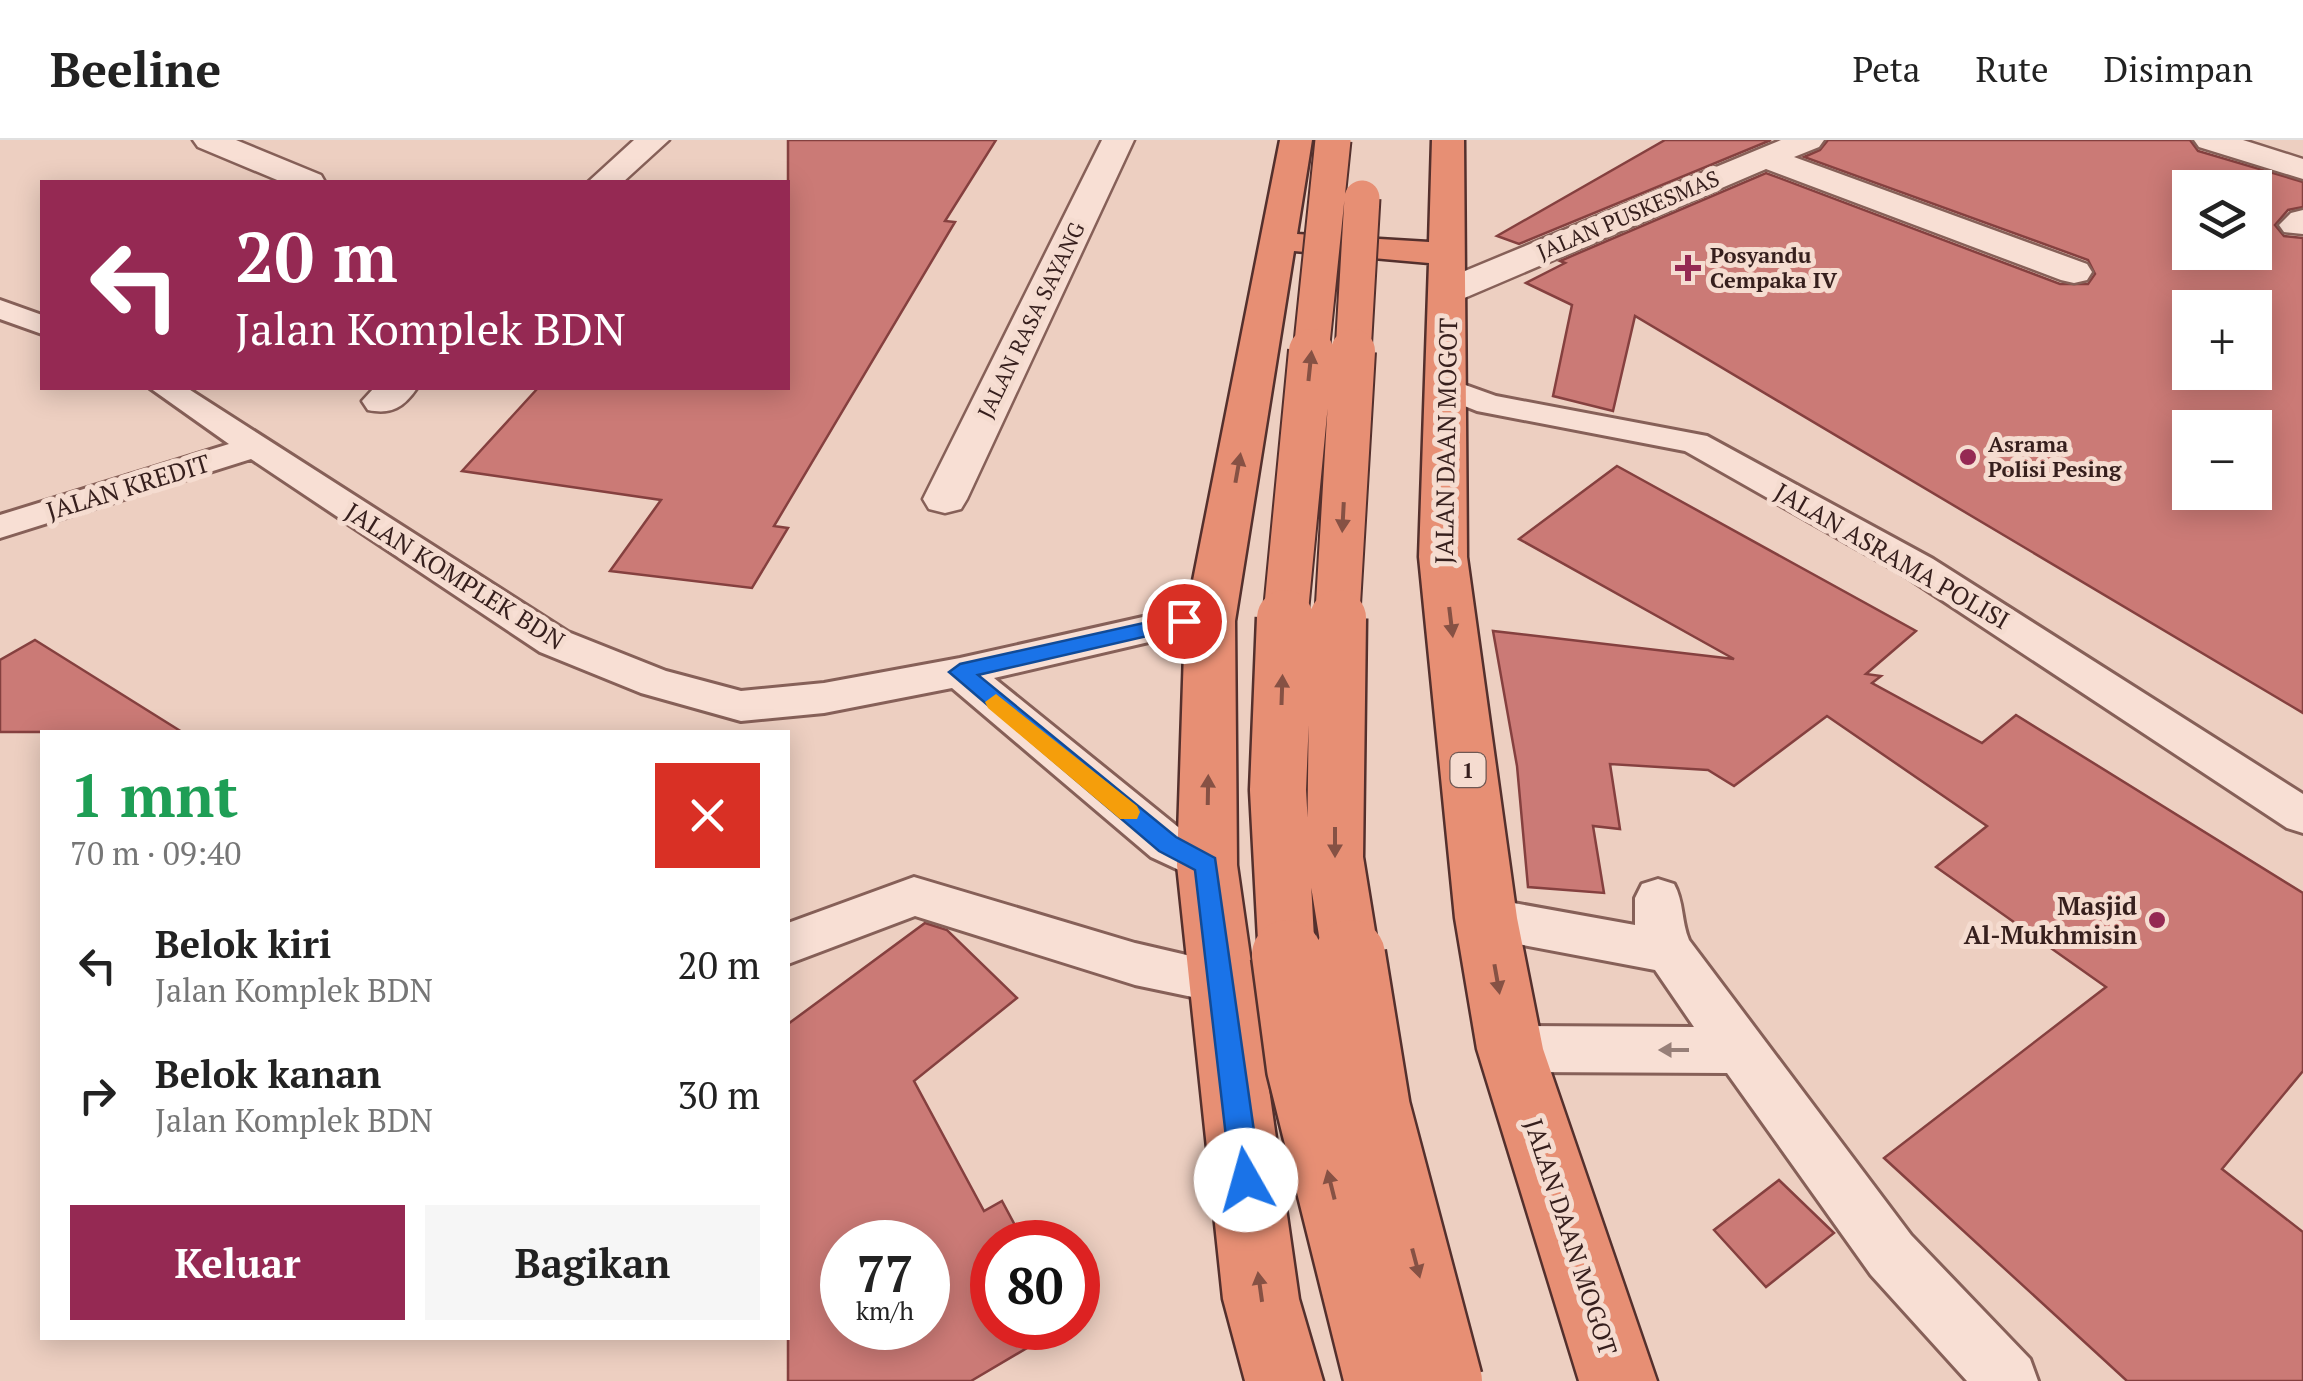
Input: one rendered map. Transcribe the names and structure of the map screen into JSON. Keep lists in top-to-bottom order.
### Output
{
  "streets": {
    "highway": ["JALAN DAAN MOGOT", "1"],
    "street": ["JALAN PUSKESMAS", "JALAN RASA SAYANG"],
    "lane": ["JALAN KREDIT", "JALAN ASRAMA POLISI", "JALAN KOMPLEK BDN"]
  },
  "crossings": [
    ["JALAN PUSKESMAS", "JALAN DAAN MOGOT"],
    ["JALAN DAAN MOGOT", "JALAN ASRAMA POLISI"],
    ["JALAN KREDIT", "JALAN KOMPLEK BDN"]
  ],
  "places": {
    "health": ["Posyandu Cempaka IV"],
    "other": ["Asrama Polisi Pesing", "Masjid Al-Mukhmisin"]
  },
  "page": {
    "header": "Beeline",
    "nav": ["Peta", "Rute", "Disimpan"],
    "map_buttons": ["+", "−"],
    "turn": ["20 m", "Jalan Komplek BDN"],
    "heading": ["1 mnt", "70 m · 09:40"],
    "list": [
      {
        "name": "Belok kiri",
        "note": "Jalan Komplek BDN",
        "value": "20 m"
      },
      {
        "name": "Belok kanan",
        "note": "Jalan Komplek BDN",
        "value": "30 m"
      }
    ],
    "buttons": ["Keluar", "Bagikan"],
    "speed": "77 km/h",
    "limit": "80"
  }
}
